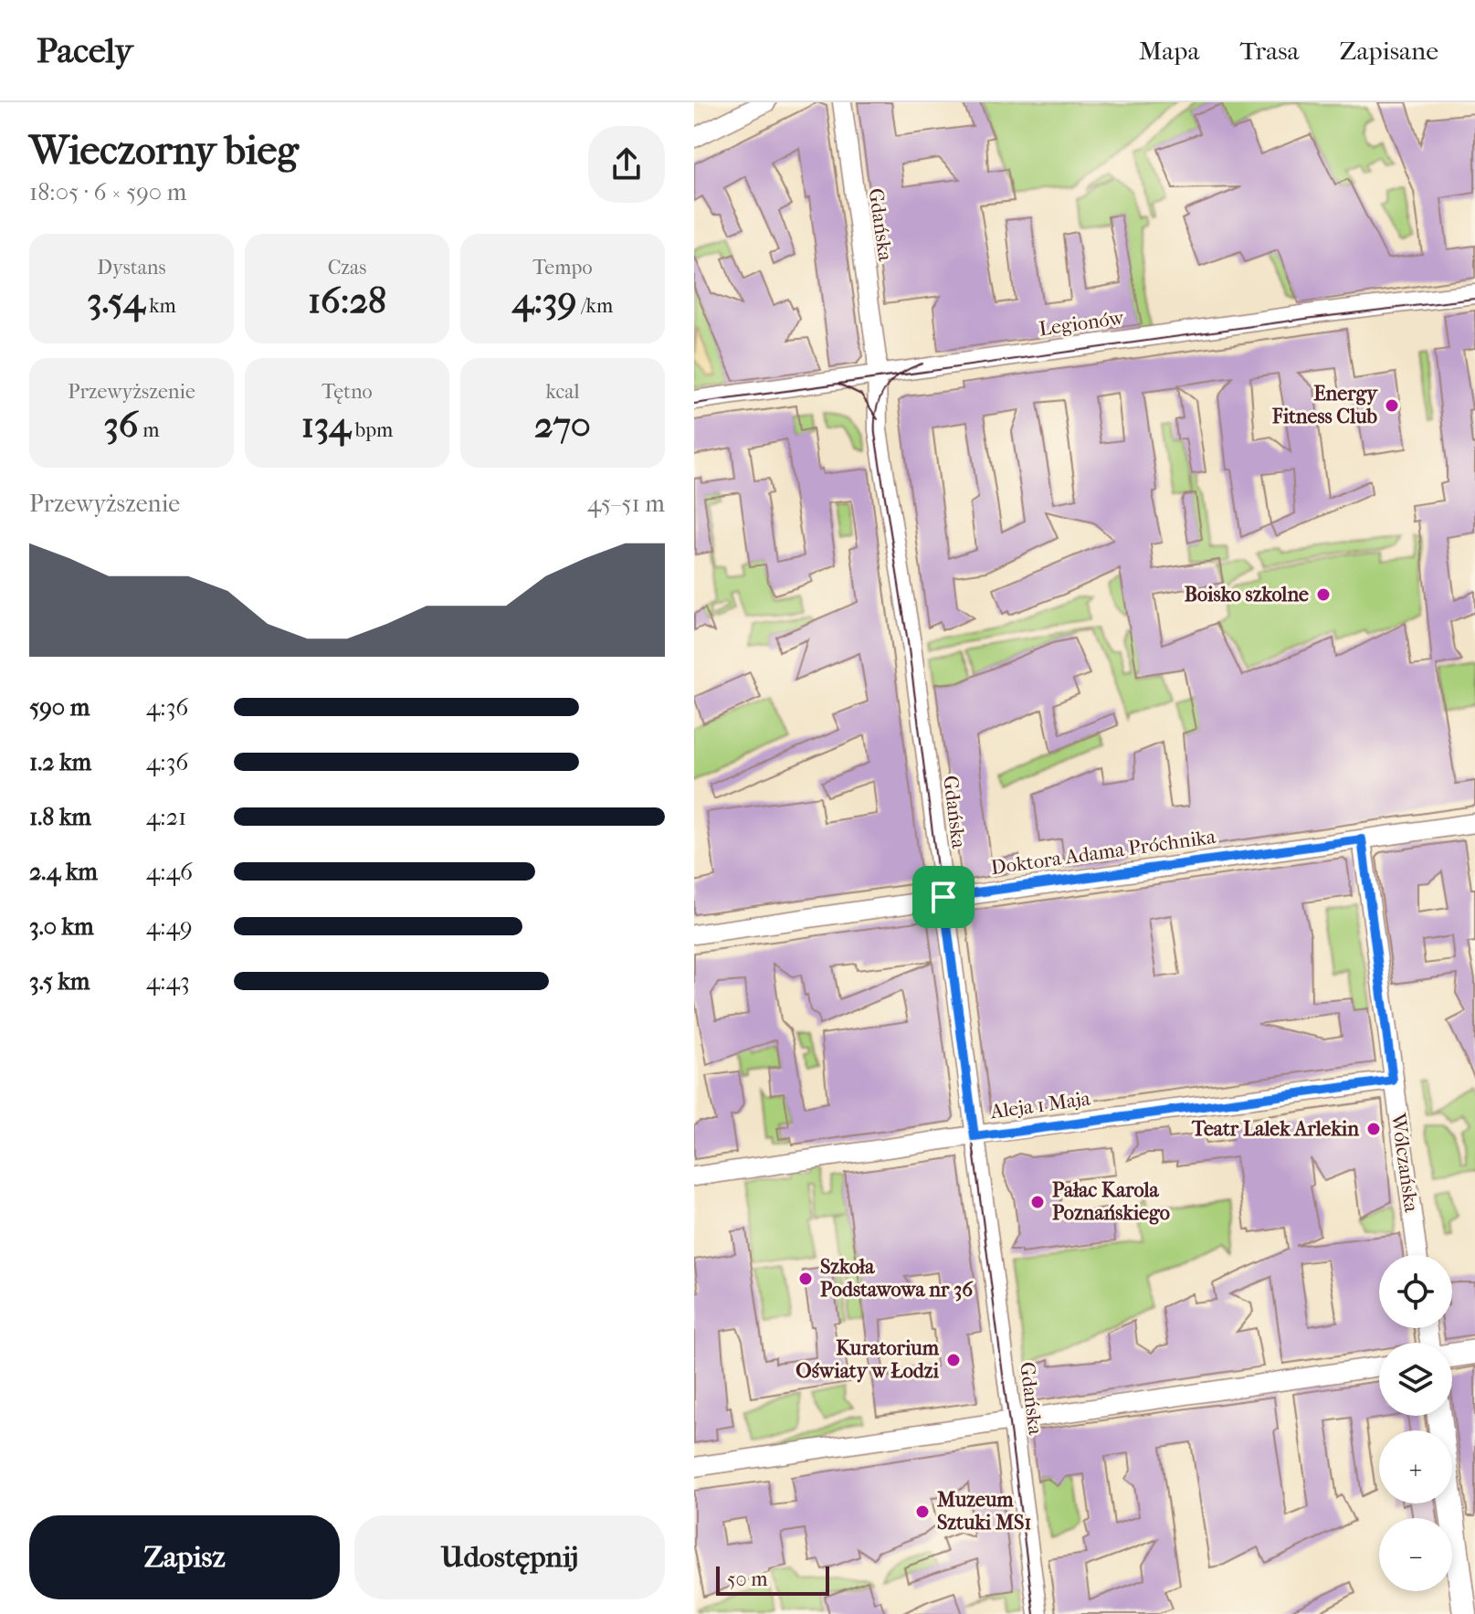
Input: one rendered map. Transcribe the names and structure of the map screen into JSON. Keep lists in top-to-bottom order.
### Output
{
  "streets": {
    "street": [
      "Gdańska",
      "Legionów",
      "Doktora Adama Próchnika",
      "Aleja 1 Maja",
      "Wólczańska"
    ]
  },
  "crossings": [
    ["Gdańska", "Legionów"],
    ["Gdańska", "Doktora Adama Próchnika"],
    ["Gdańska", "Aleja 1 Maja"],
    ["Doktora Adama Próchnika", "Wólczańska"],
    ["Aleja 1 Maja", "Wólczańska"]
  ],
  "places": [
    "Energy Fitness Club",
    "Boisko szkolne",
    "Teatr Lalek Arlekin",
    "Pałac Karola Poznańskiego",
    "Szkoła Podstawowa nr 36",
    "Kuratorium Oświaty w Łodzi",
    "Muzeum Sztuki MS1"
  ],
  "scale_bar": "50 m",
  "page": {
    "header": "Pacely",
    "nav": ["Mapa", "Trasa", "Zapisane"],
    "heading": ["Wieczorny bieg", "18:05 · 6 × 590 m"],
    "stats": [
      ["Dystans", "3.54 km"],
      ["Czas", "16:28"],
      ["Tempo", "4:39 /km"],
      ["Przewyższenie", "36 m"],
      ["Tętno", "134 bpm"],
      ["kcal", "270"]
    ],
    "chart": ["Przewyższenie", "45–51 m"],
    "list": [
      {
        "name": "590 m",
        "note": "4:36"
      },
      {
        "name": "1.2 km",
        "note": "4:36"
      },
      {
        "name": "1.8 km",
        "note": "4:21"
      },
      {
        "name": "2.4 km",
        "note": "4:46"
      },
      {
        "name": "3.0 km",
        "note": "4:49"
      },
      {
        "name": "3.5 km",
        "note": "4:43"
      }
    ],
    "map_buttons": ["+", "−"],
    "buttons": ["Zapisz", "Udostępnij"],
    "scale": "50 m"
  }
}
